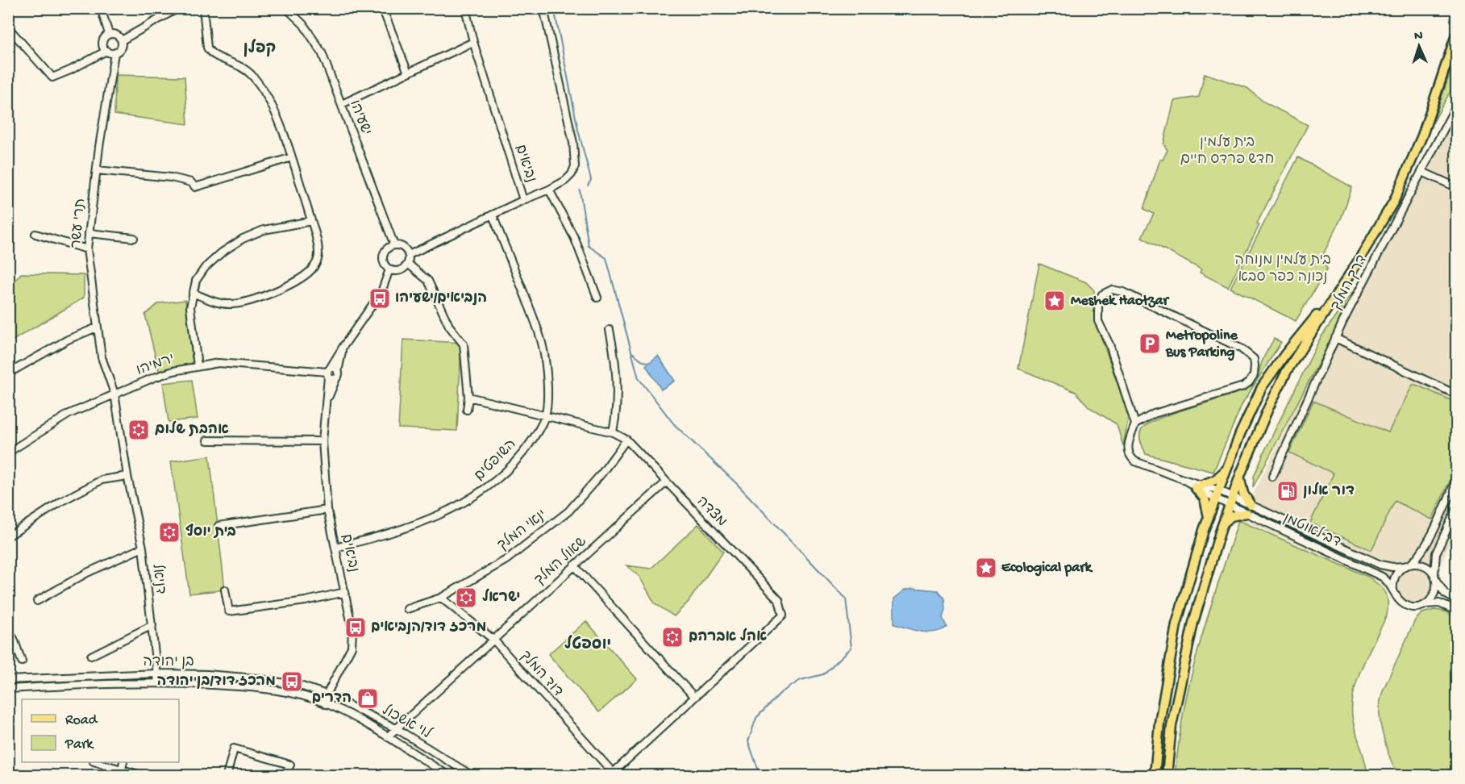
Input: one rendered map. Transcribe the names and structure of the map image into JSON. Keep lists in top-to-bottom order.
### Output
{
  "streets": {
    "street": [
      "ישעיהו",
      "נביאים",
      "תרי עשר",
      "דרך המלך",
      "ירמיהו",
      "השופטים",
      "מצדה",
      "ינאי המלך",
      "דב לאוטמן",
      "שאול המלך",
      "דניאל",
      "בן יהודה",
      "דוד המלך",
      "לוי אשכול"
    ]
  },
  "crossings": [
    ["ישעיהו", "נביאים"],
    ["נביאים", "ירמיהו"],
    ["נביאים", "השופטים"],
    ["נביאים", "בן יהודה"],
    ["נביאים", "לוי אשכול"],
    ["תרי עשר", "ירמיהו"],
    ["תרי עשר", "דניאל"],
    ["ירמיהו", "דניאל"],
    ["השופטים", "מצדה"],
    ["מצדה", "ינאי המלך"],
    ["מצדה", "שאול המלך"],
    ["ינאי המלך", "דוד המלך"],
    ["שאול המלך", "דוד המלך"],
    ["שאול המלך", "לוי אשכול"],
    ["דניאל", "בן יהודה"],
    ["בן יהודה", "לוי אשכול"]
  ],
  "districts": ["קפלן", "יוספטל"],
  "parks": ["בית עלמין חדש פרדס חיים", "בית עלמין מנוחה נכונה כפר סבא"],
  "places": {
    "bus stop": ["הנביאים/ישעיהו", "מרכז דוד/הנביאים", "מרכז דוד/בן יהודה"],
    "place": ["Meshek Haotzar", "Ecological park"],
    "parking": ["Metropoline Bus Parking"],
    "synagogue": [
      "אהבת שלום",
      "בית יוסף",
      "ישראל",
      "אהל אברהם"
    ],
    "fuel station": ["דור אלון"],
    "shop": ["הדרים"]
  },
  "legend": ["Road", "Park"],
  "north": "top"
}
